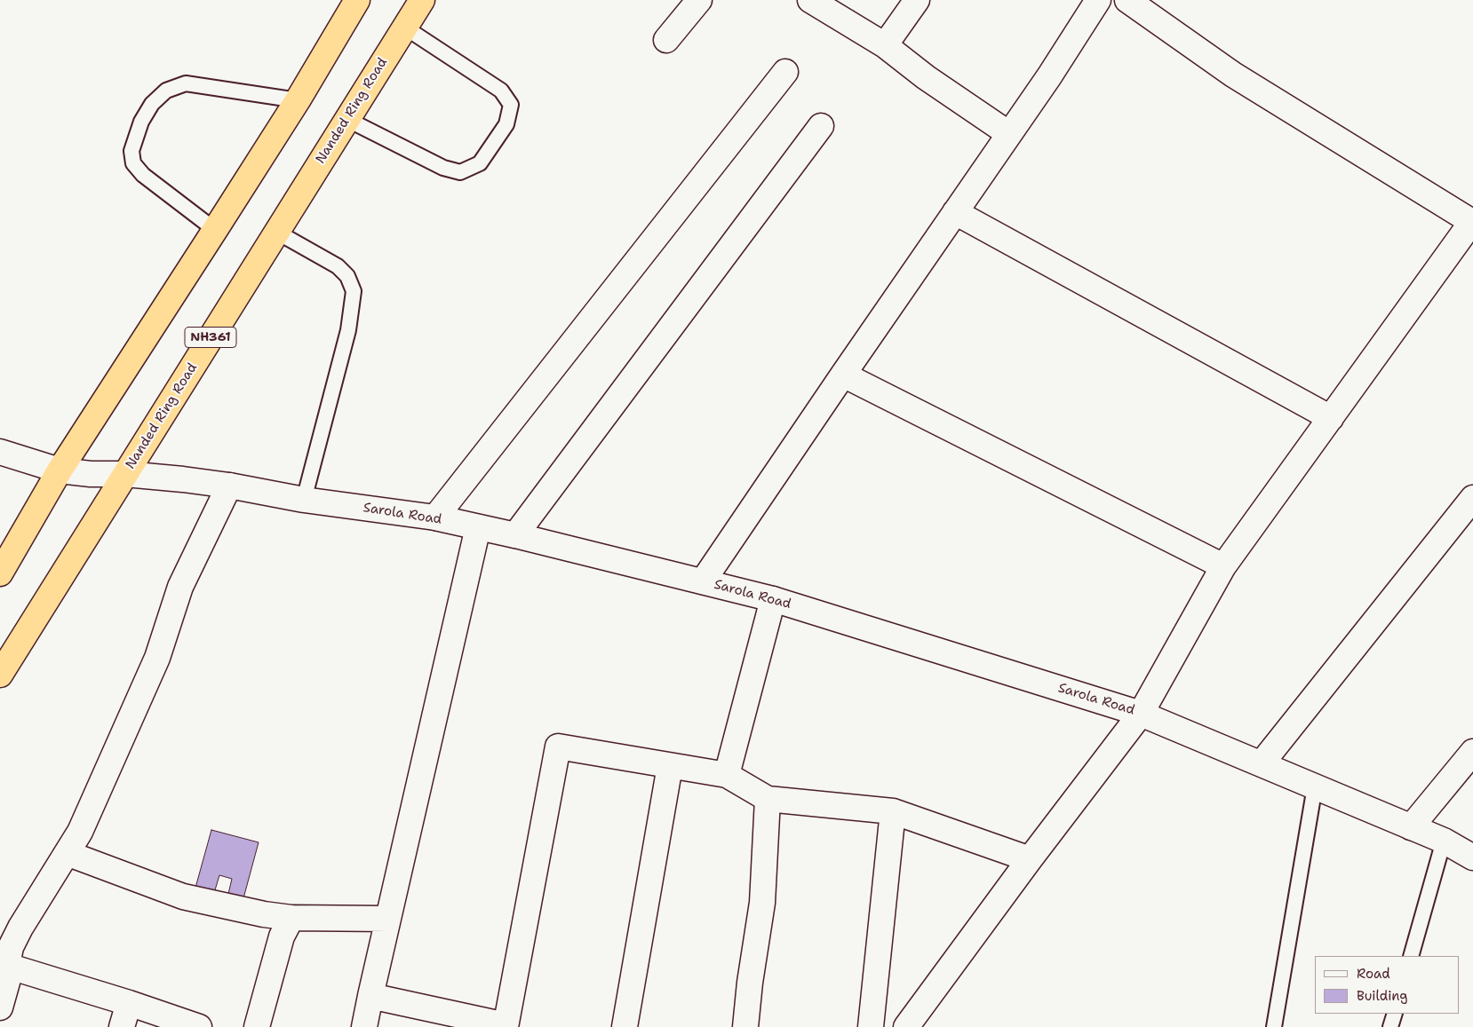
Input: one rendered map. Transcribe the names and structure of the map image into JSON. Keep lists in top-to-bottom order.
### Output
{
  "streets": {
    "highway": ["Nanded Ring Road", "NH361"],
    "street": ["Sarola Road"]
  },
  "crossings": [
    ["Nanded Ring Road", "Sarola Road"]
  ],
  "legend": ["Road", "Building"]
}
